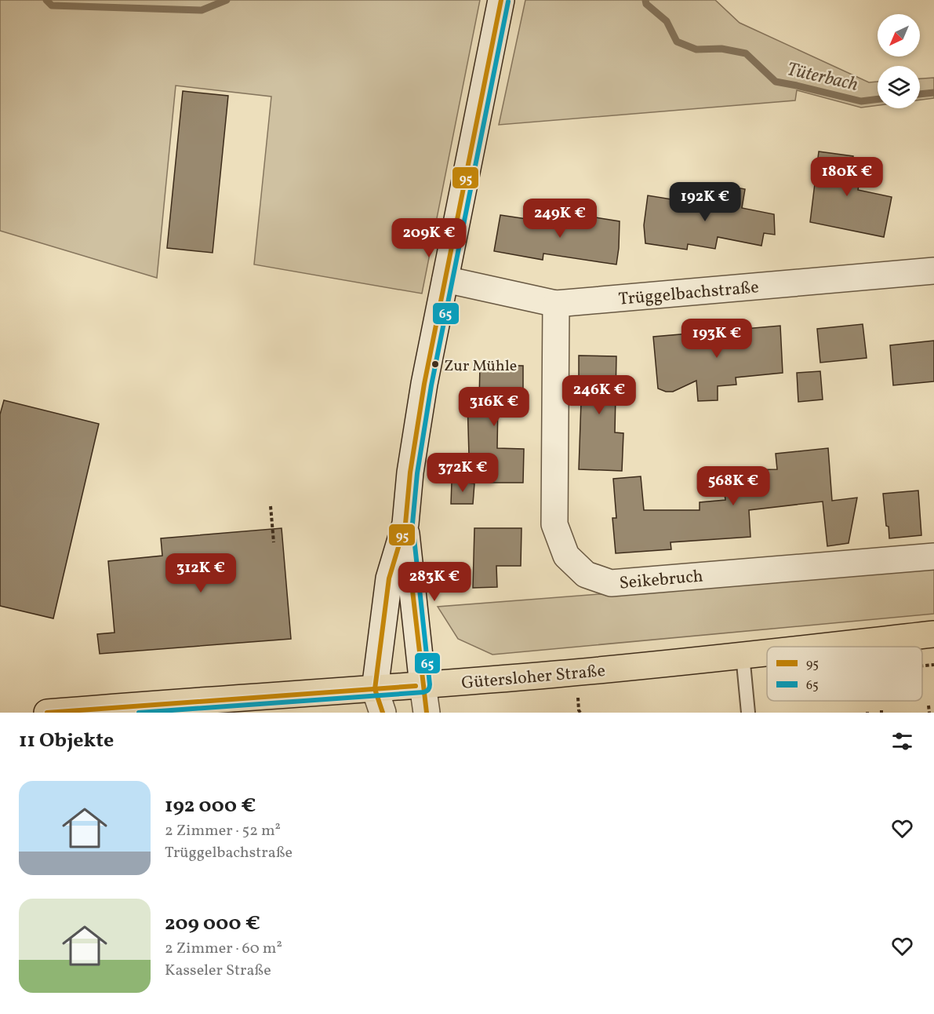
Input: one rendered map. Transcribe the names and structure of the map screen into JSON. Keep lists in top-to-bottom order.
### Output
{
  "streets": {
    "main road": ["Gütersloher Straße"],
    "street": ["Trüggelbachstraße", "Seikebruch"]
  },
  "crossings": [
    ["Trüggelbachstraße", "Seikebruch"]
  ],
  "water": ["Tüterbach"],
  "places": ["Zur Mühle"],
  "lines": ["transit line 95", "transit line 65"],
  "legend": ["95", "65"],
  "north": "bottom left",
  "page": {
    "price": [
      "180K €",
      "192K €",
      "249K €",
      "209K €",
      "193K €",
      "246K €",
      "316K €",
      "372K €",
      "568K €",
      "312K €",
      "283K €"
    ],
    "heading": "11 Objekte",
    "list": [
      {
        "name": "192 000 €",
        "note": "2 Zimmer · 52 m² · Trüggelbachstraße"
      },
      {
        "name": "209 000 €",
        "note": "2 Zimmer · 60 m² · Kasseler Straße"
      }
    ]
  }
}
